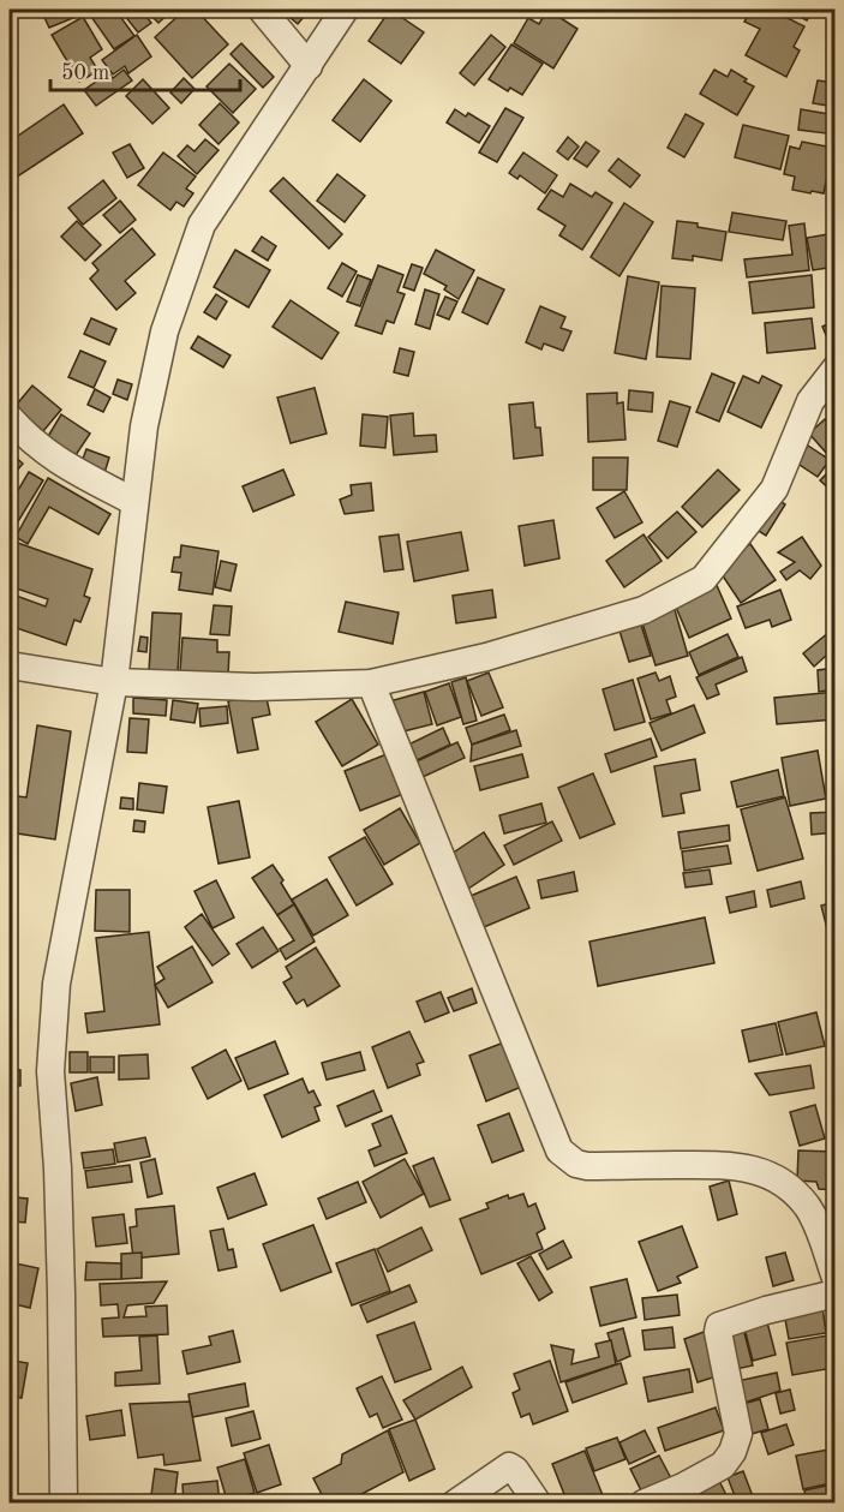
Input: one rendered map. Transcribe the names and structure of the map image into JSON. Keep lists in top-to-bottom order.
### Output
{
  "scale_bar": "50 m"
}
